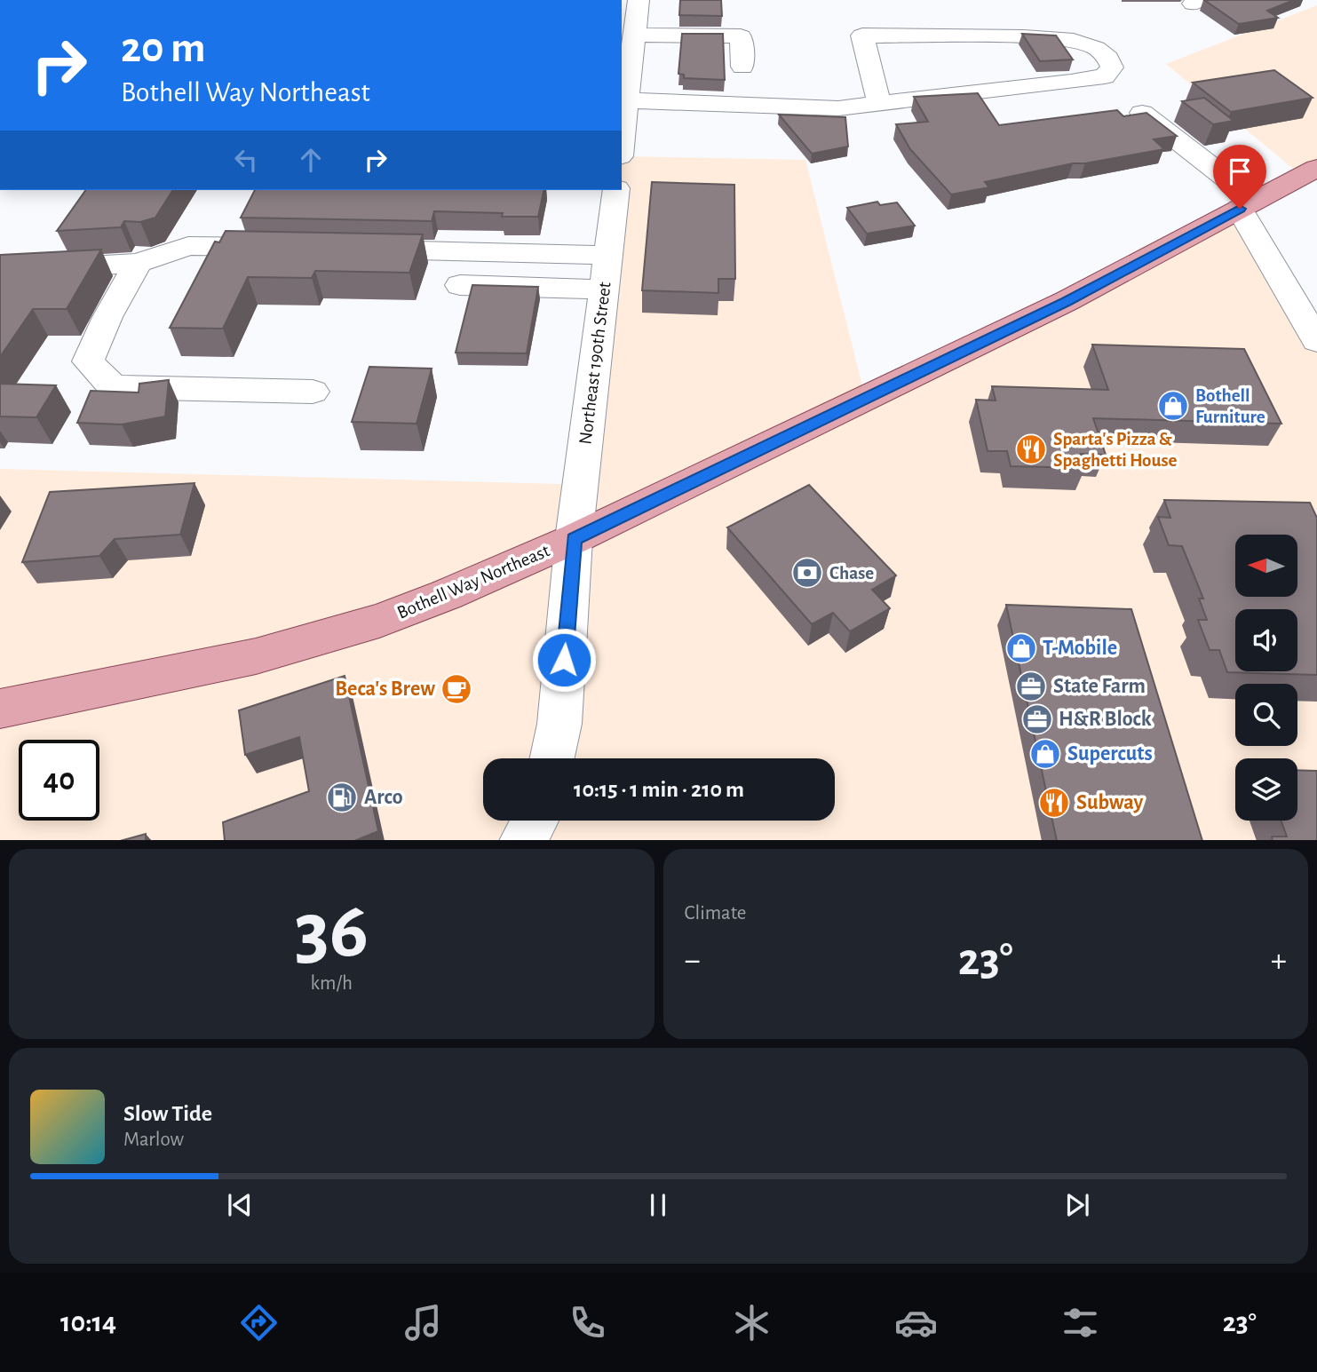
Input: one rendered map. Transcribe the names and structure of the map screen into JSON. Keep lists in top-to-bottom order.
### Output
{
  "streets": {
    "main road": ["Bothell Way Northeast"],
    "street": ["Northeast 190th Street"]
  },
  "crossings": [
    ["Northeast 190th Street", "Bothell Way Northeast"]
  ],
  "places": {
    "shop": ["Bothell Furniture", "T-Mobile", "Supercuts"],
    "restaurant": ["Sparta's Pizza & Spaghetti House", "Subway"],
    "bank": ["Chase"],
    "office": ["State Farm", "H&R Block"],
    "cafe": ["Beca's Brew"],
    "fuel station": ["Arco"]
  },
  "north": "left",
  "page": {
    "turn": ["20 m", "Bothell Way Northeast"],
    "limit": "40",
    "trip": "10:15 · 1 min · 210 m",
    "tile": [
      ["36", "km/h"],
      "Climate"
    ],
    "heat": ["−", "23°", "+"],
    "song": ["Slow Tide", "Marlow"],
    "tabs": ["10:14", "23°"]
  }
}
